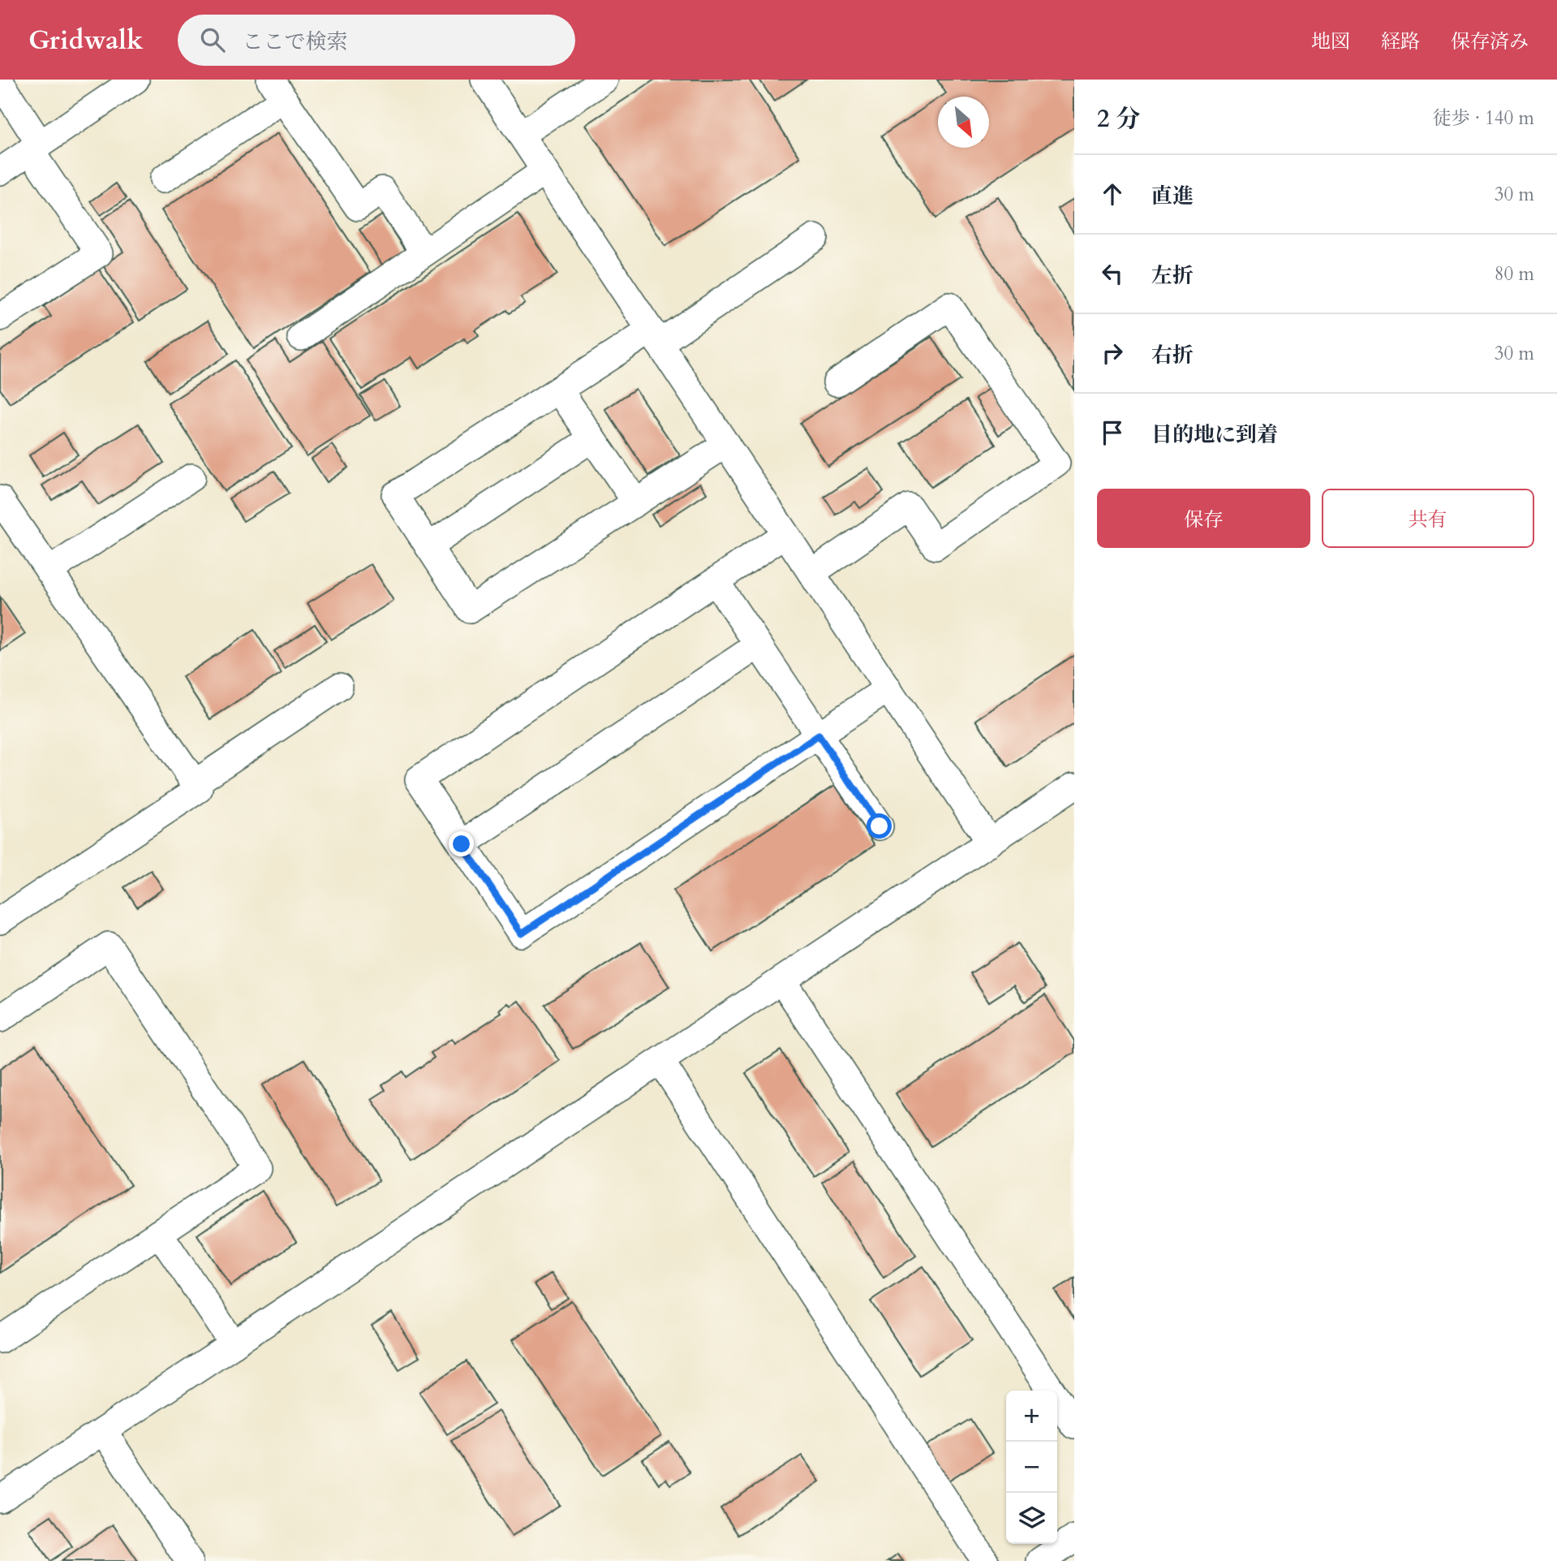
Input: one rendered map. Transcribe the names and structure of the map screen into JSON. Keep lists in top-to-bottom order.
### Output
{
  "north": "bottom right",
  "page": {
    "header": "Gridwalk",
    "search": "ここで検索",
    "nav": ["地図", "経路", "保存済み"],
    "heading": ["2 分", "徒歩 · 140 m"],
    "list": [
      ["直進", "30 m"],
      ["左折", "80 m"],
      ["右折", "30 m"],
      "目的地に到着"
    ],
    "buttons": ["保存", "共有"],
    "map_buttons": ["+", "−"]
  }
}
